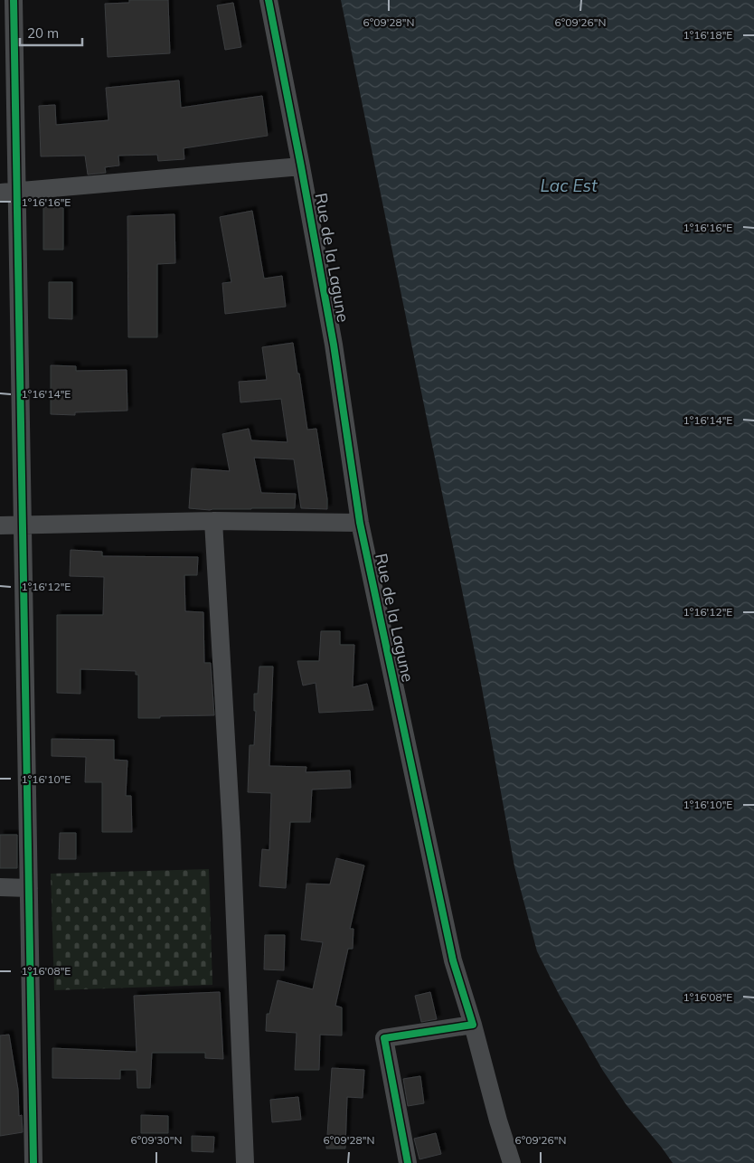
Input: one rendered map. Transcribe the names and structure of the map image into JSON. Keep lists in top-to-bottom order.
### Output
{
  "streets": {
    "street": ["Rue de la Lagune"]
  },
  "water": ["Lac Est"],
  "scale_bar": "20 m",
  "coordinates": [
    "6°09'28\"N",
    "6°09'26\"N",
    "1°16'18\"E",
    "1°16'16\"E",
    "1°16'14\"E",
    "1°16'12\"E",
    "1°16'10\"E",
    "1°16'08\"E",
    "6°09'30\"N"
  ]
}
